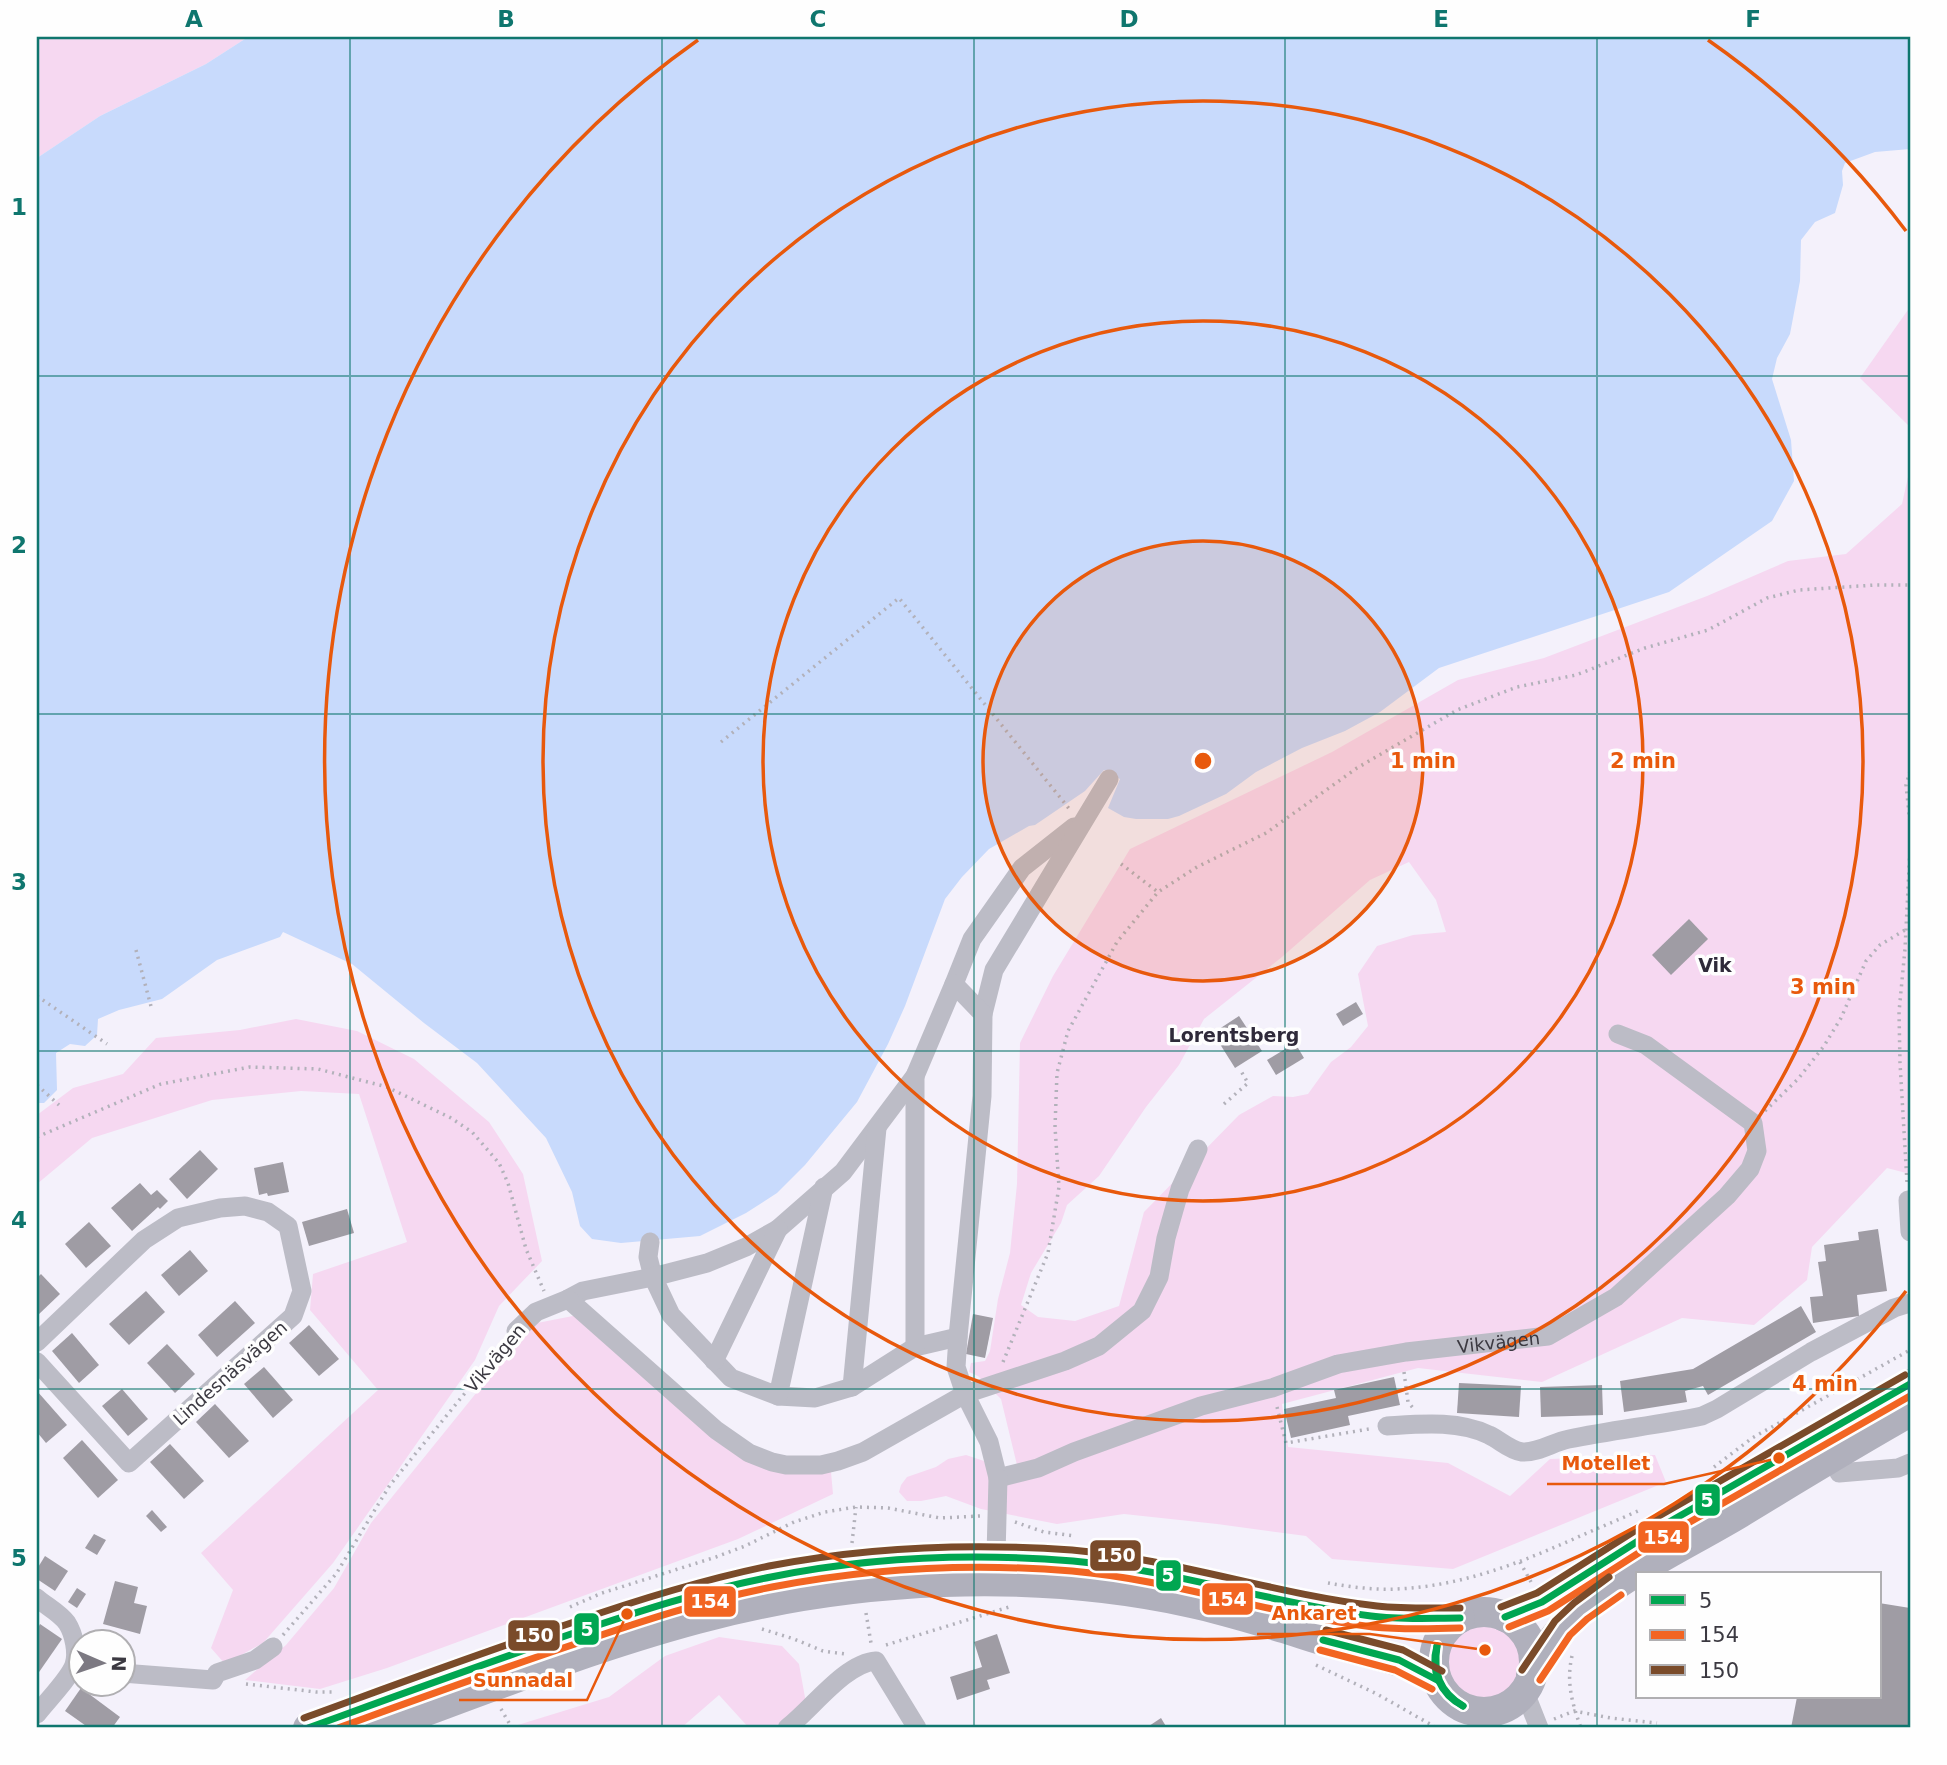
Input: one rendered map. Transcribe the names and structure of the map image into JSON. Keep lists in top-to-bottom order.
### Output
{
  "streets": {
    "street": ["Vikvägen", "Lindesnäsvägen"]
  },
  "districts": ["Vik", "Lorentsberg"],
  "places": ["Motellet", "Sunnadal", "Ankaret"],
  "lines": ["transit line 150", "transit line 5", "transit line 154"],
  "legend": ["5", "154", "150"],
  "north": "right",
  "grid": {
    "columns": [
      "A",
      "B",
      "C",
      "D",
      "E",
      "F"
    ],
    "rows": [
      "1",
      "2",
      "3",
      "4",
      "5"
    ]
  },
  "rings": [
    "1 min",
    "2 min",
    "3 min",
    "4 min"
  ]
}
